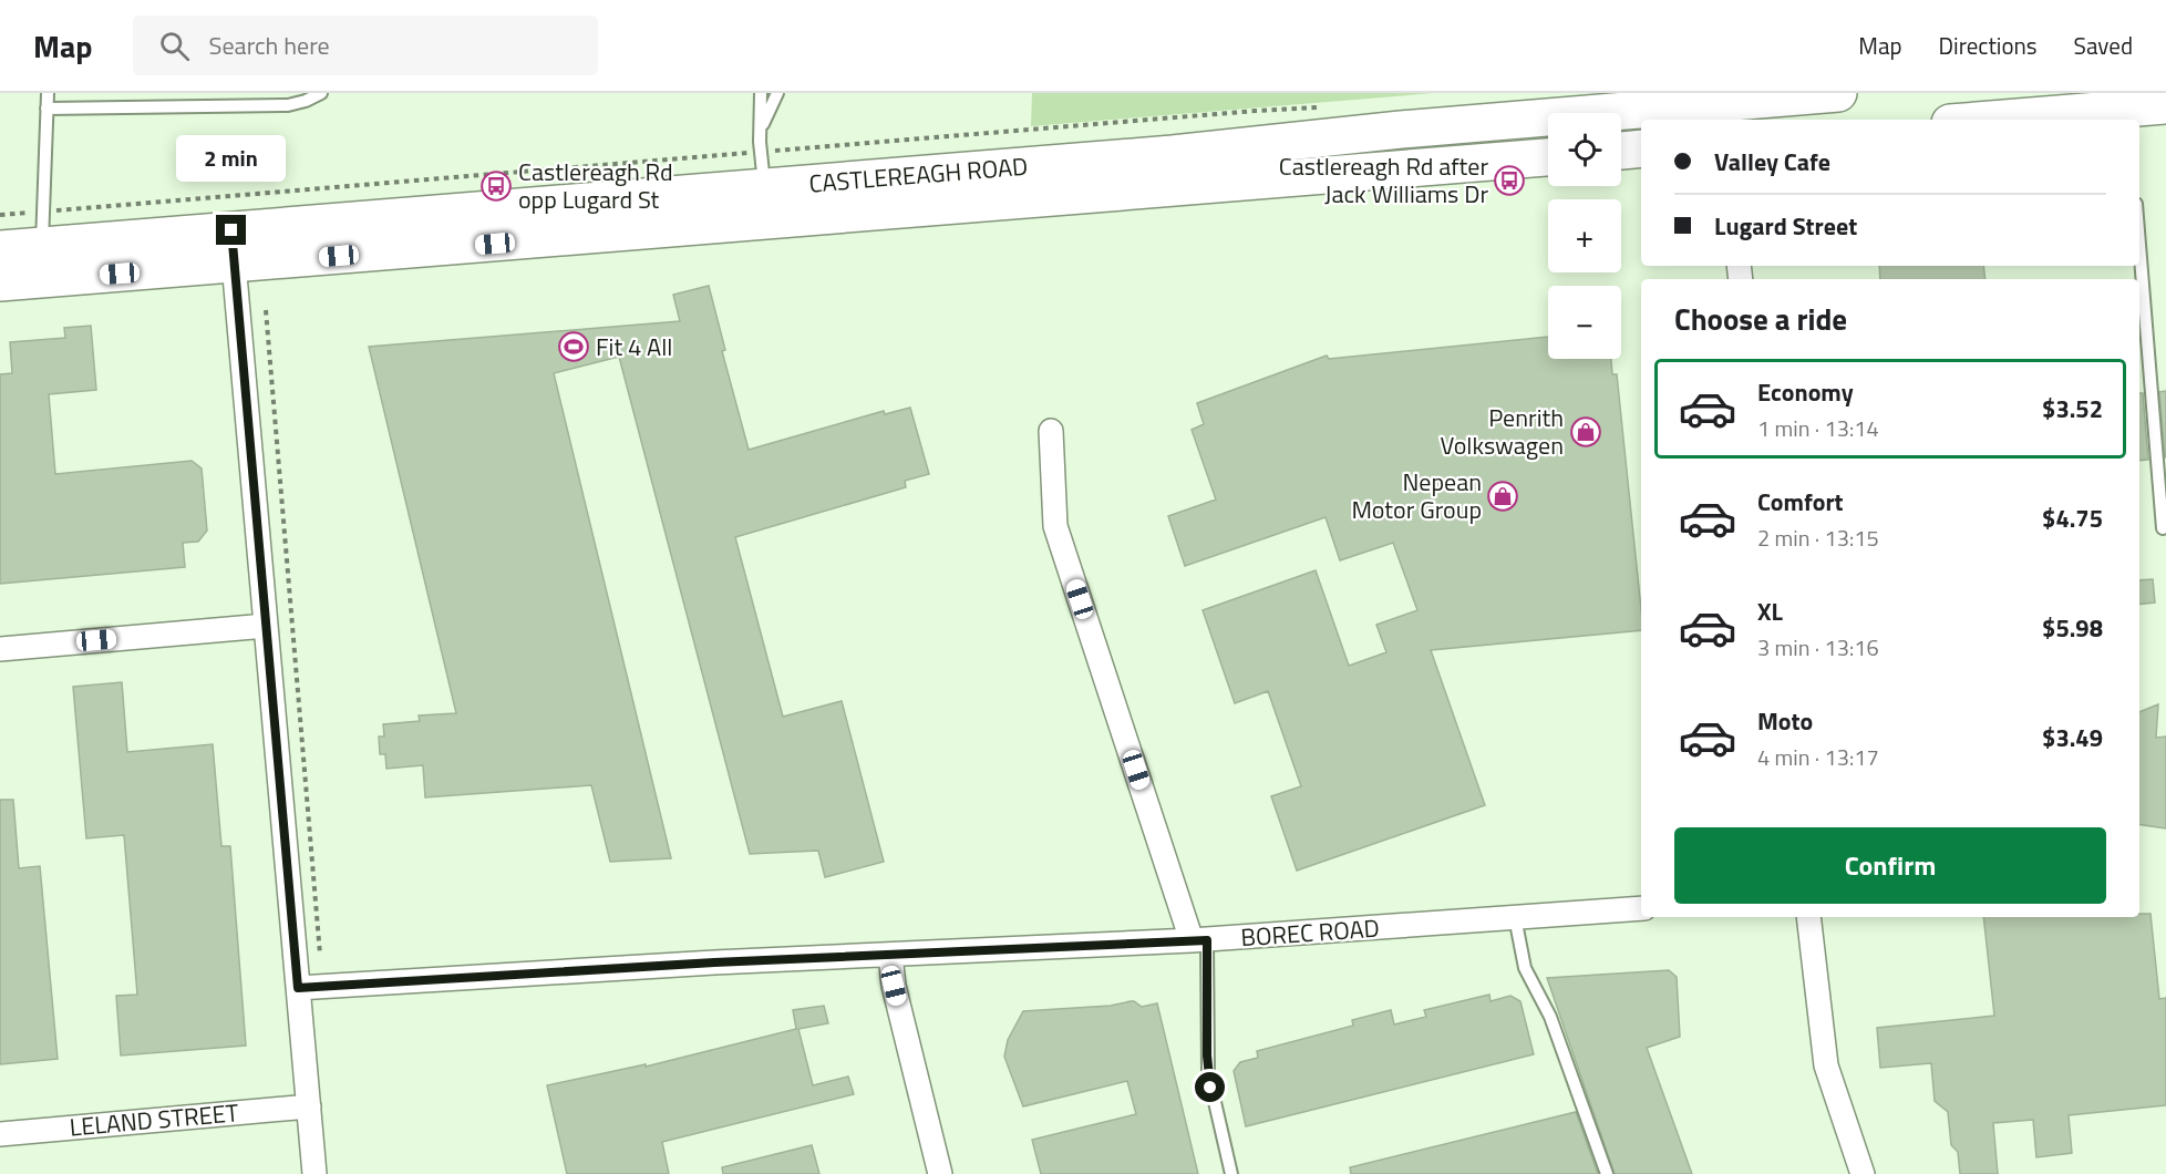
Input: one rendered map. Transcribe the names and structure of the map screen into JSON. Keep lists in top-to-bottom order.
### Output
{
  "streets": {
    "main road": ["CASTLEREAGH ROAD"],
    "street": ["BOREC ROAD", "LELAND STREET"]
  },
  "places": {
    "bus stop": ["Castlereagh Rd after Jack Williams Dr", "Castlereagh Rd opp Lugard St"],
    "sports": ["Fit 4 All"],
    "shop": ["Penrith Volkswagen", "Nepean Motor Group"]
  },
  "page": {
    "header": "Map",
    "search": "Search here",
    "nav": ["Map", "Directions", "Saved"],
    "map_buttons": ["+", "−"],
    "banner": ["Valley Cafe", "Lugard Street"],
    "bubble": "2 min",
    "heading": "Choose a ride",
    "list": [
      {
        "name": "Economy",
        "note": "1 min · 13:14",
        "value": "$3.52"
      },
      {
        "name": "Comfort",
        "note": "2 min · 13:15",
        "value": "$4.75"
      },
      {
        "name": "XL",
        "note": "3 min · 13:16",
        "value": "$5.98"
      },
      {
        "name": "Moto",
        "note": "4 min · 13:17",
        "value": "$3.49"
      }
    ],
    "buttons": "Confirm"
  }
}
